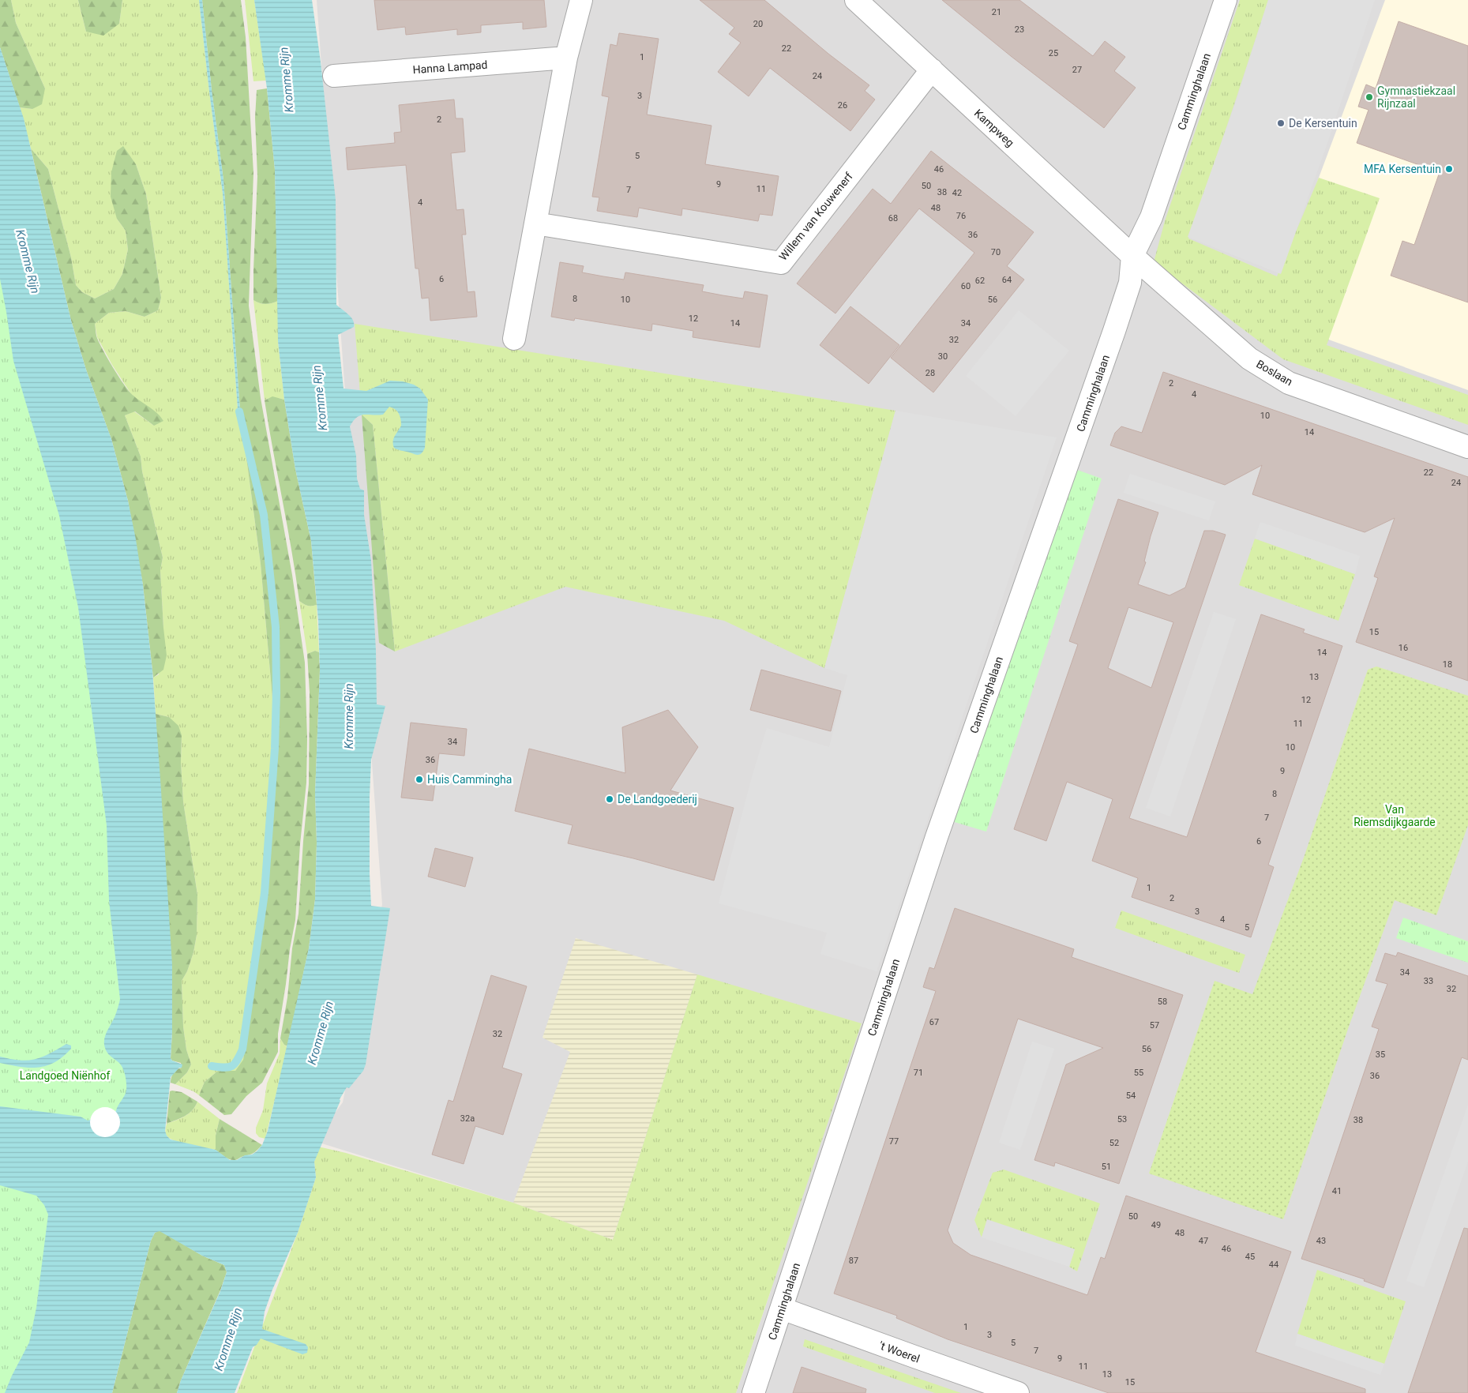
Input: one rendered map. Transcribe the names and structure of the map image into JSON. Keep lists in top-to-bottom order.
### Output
{
  "streets": {
    "street": [
      "Hanna Lampad",
      "Camminghalaan",
      "Kampweg",
      "Willem van Kouwenerf",
      "Boslaan",
      "'t Woerel"
    ]
  },
  "crossings": [
    ["Camminghalaan", "Kampweg"],
    ["Camminghalaan", "Boslaan"],
    ["Camminghalaan", "'t Woerel"],
    ["Kampweg", "Willem van Kouwenerf"],
    ["Kampweg", "Boslaan"]
  ],
  "water": ["Kromme Rijn"],
  "parks": ["Van Riemsdijkgaarde", "Landgoed Niënhof"],
  "places": [
    "Gymnastiekzaal Rijnzaal",
    "De Kersentuin",
    "MFA Kersentuin",
    "Huis Cammingha",
    "De Landgoederij"
  ],
  "house_numbers": [
    "21",
    "20",
    "23",
    "22",
    "25",
    "1",
    "27",
    "24",
    "3",
    "26",
    "2",
    "5",
    "46",
    "9",
    "50",
    "11",
    "7",
    "38",
    "42",
    "4",
    "48",
    "76",
    "68",
    "36",
    "70",
    "6",
    "64",
    "62",
    "60",
    "8",
    "10",
    "56",
    "12",
    "14",
    "34",
    "32",
    "30",
    "28",
    "2",
    "4",
    "10",
    "14",
    "22",
    "24",
    "15",
    "16",
    "14",
    "18",
    "13",
    "12",
    "11",
    "34",
    "10",
    "36",
    "9",
    "8",
    "7",
    "6",
    "1",
    "2",
    "3",
    "4",
    "5",
    "34",
    "33",
    "32",
    "58",
    "67",
    "57",
    "32",
    "56",
    "35",
    "71",
    "55",
    "36",
    "54",
    "32a",
    "53",
    "38",
    "77",
    "52",
    "51",
    "41",
    "50",
    "49",
    "48",
    "47",
    "43",
    "46",
    "45",
    "87",
    "44",
    "1",
    "3",
    "5",
    "7",
    "9",
    "11",
    "13",
    "15"
  ]
}
